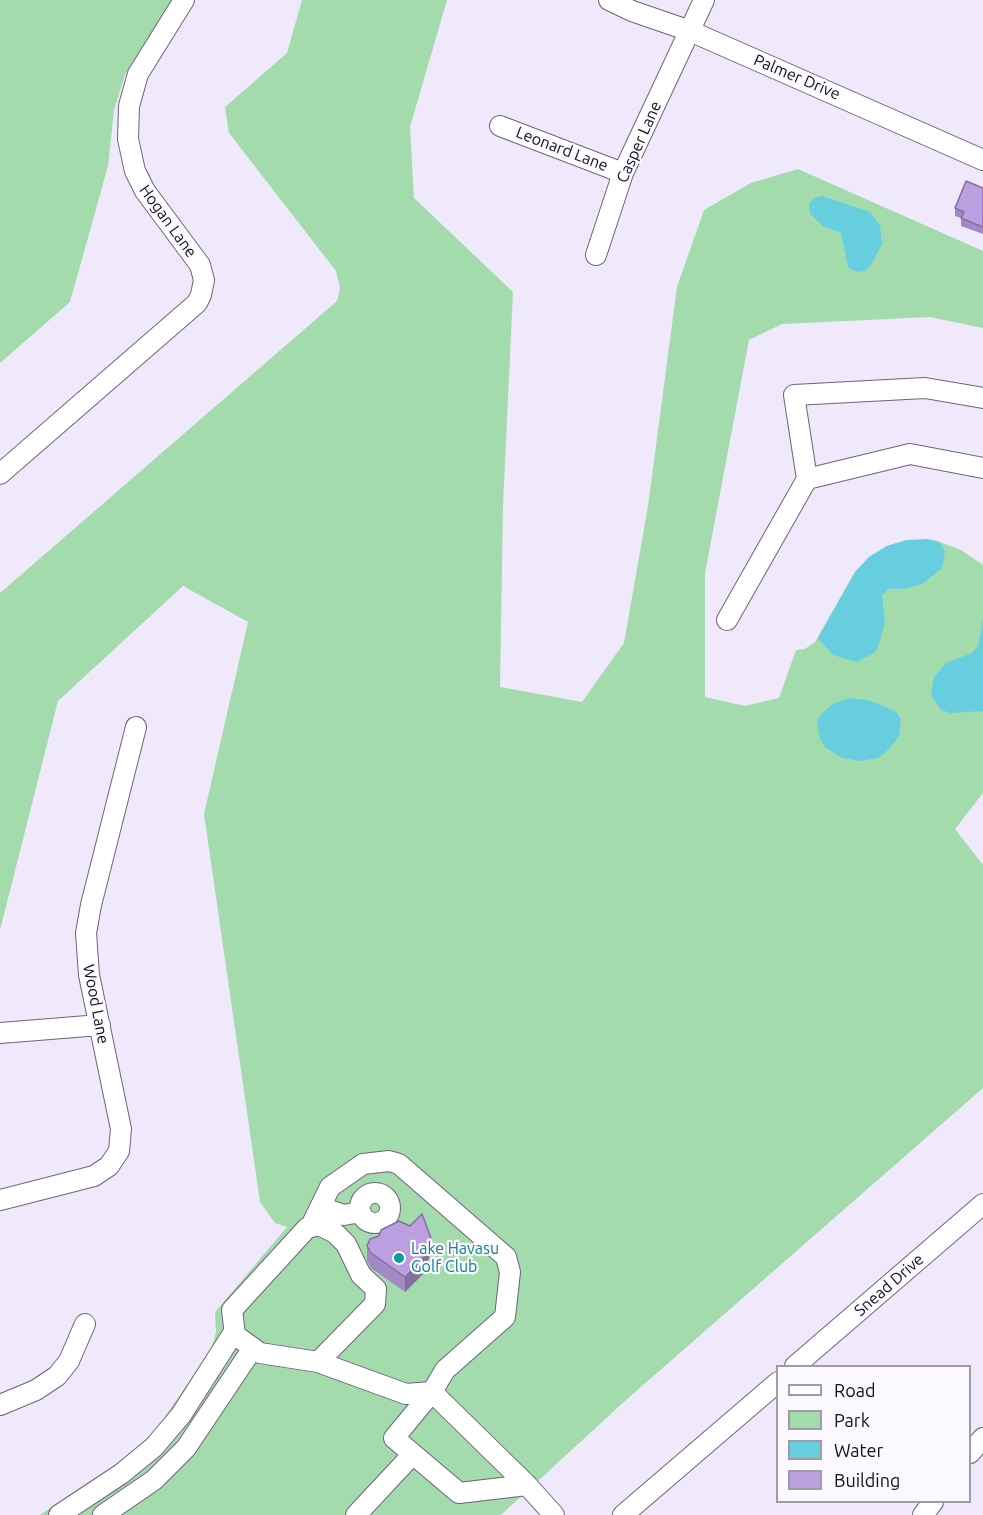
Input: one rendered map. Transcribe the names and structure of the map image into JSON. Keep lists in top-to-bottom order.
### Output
{
  "streets": {
    "street": [
      "Palmer Drive",
      "Casper Lane",
      "Leonard Lane",
      "Hogan Lane",
      "Wood Lane",
      "Snead Drive"
    ]
  },
  "crossings": [
    ["Palmer Drive", "Casper Lane"],
    ["Casper Lane", "Leonard Lane"]
  ],
  "places": ["Lake Havasu Golf Club"],
  "legend": [
    "Road",
    "Park",
    "Water",
    "Building"
  ]
}
